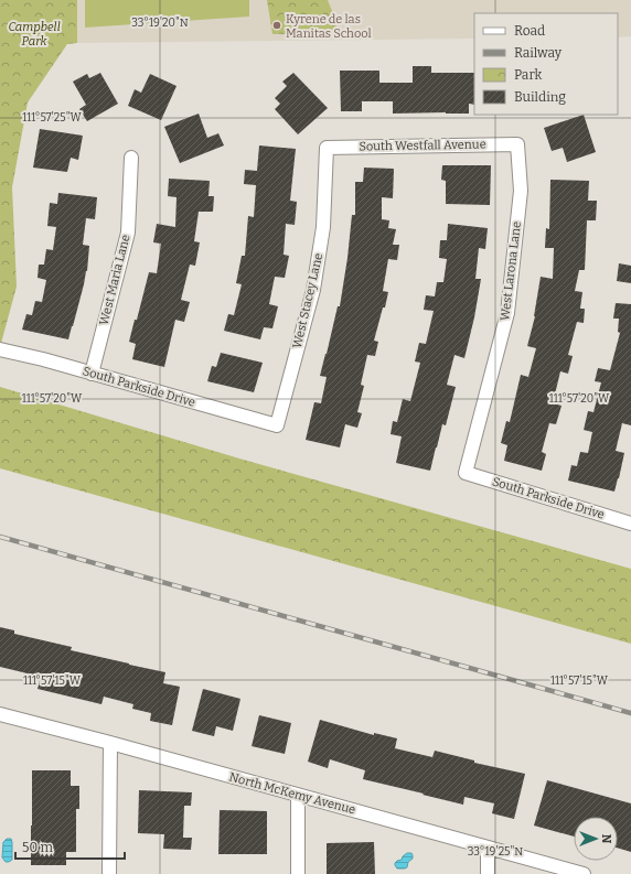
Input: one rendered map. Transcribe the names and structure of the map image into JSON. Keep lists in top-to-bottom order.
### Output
{
  "streets": {
    "street": [
      "South Westfall Avenue",
      "West Larona Lane",
      "West Maria Lane",
      "West Stacey Lane",
      "South Parkside Drive",
      "North McKemy Avenue"
    ]
  },
  "crossings": [
    ["South Westfall Avenue", "West Larona Lane"],
    ["South Westfall Avenue", "West Stacey Lane"],
    ["West Larona Lane", "South Parkside Drive"],
    ["West Maria Lane", "South Parkside Drive"],
    ["West Stacey Lane", "South Parkside Drive"]
  ],
  "parks": ["Campbell Park"],
  "places": ["Kyrene de las Manitas School"],
  "legend": [
    "Road",
    "Railway",
    "Park",
    "Building"
  ],
  "scale_bar": "50 m",
  "north": "right",
  "coordinates": [
    "33°19'20\"N",
    "111°57'25\"W",
    "111°57'20\"W",
    "111°57'15\"W",
    "33°19'25\"N"
  ]
}
